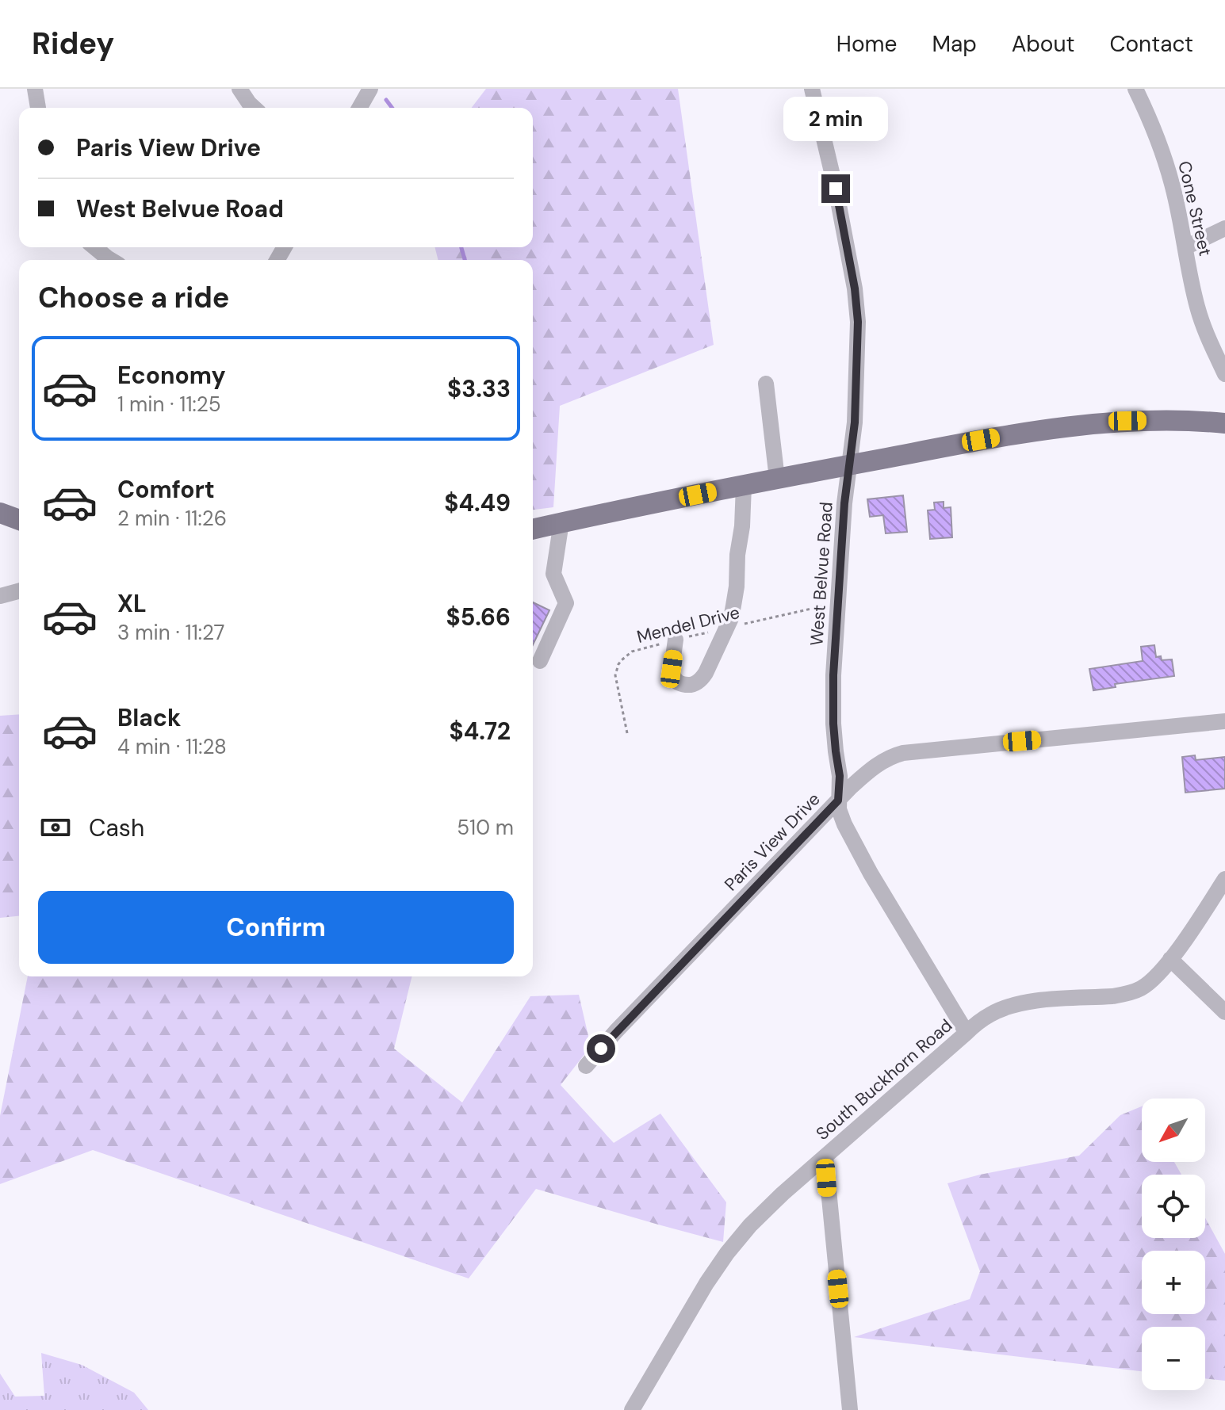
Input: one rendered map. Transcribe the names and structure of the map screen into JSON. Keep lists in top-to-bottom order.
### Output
{
  "streets": {
    "street": [
      "Cone Street",
      "West Belvue Road",
      "Paris View Drive",
      "South Buckhorn Road"
    ],
    "path": ["Mendel Drive"]
  },
  "crossings": [
    ["West Belvue Road", "Mendel Drive"],
    ["West Belvue Road", "Paris View Drive"],
    ["West Belvue Road", "South Buckhorn Road"]
  ],
  "north": "bottom left",
  "page": {
    "header": "Ridey",
    "nav": [
      "Home",
      "Map",
      "About",
      "Contact"
    ],
    "bubble": "2 min",
    "banner": ["Paris View Drive", "West Belvue Road"],
    "heading": "Choose a ride",
    "list": [
      {
        "name": "Economy",
        "note": "1 min · 11:25",
        "value": "$3.33"
      },
      {
        "name": "Comfort",
        "note": "2 min · 11:26",
        "value": "$4.49"
      },
      {
        "name": "XL",
        "note": "3 min · 11:27",
        "value": "$5.66"
      },
      {
        "name": "Black",
        "note": "4 min · 11:28",
        "value": "$4.72"
      }
    ],
    "pay": ["Cash", "510 m"],
    "buttons": "Confirm",
    "map_buttons": ["+", "−"]
  }
}
